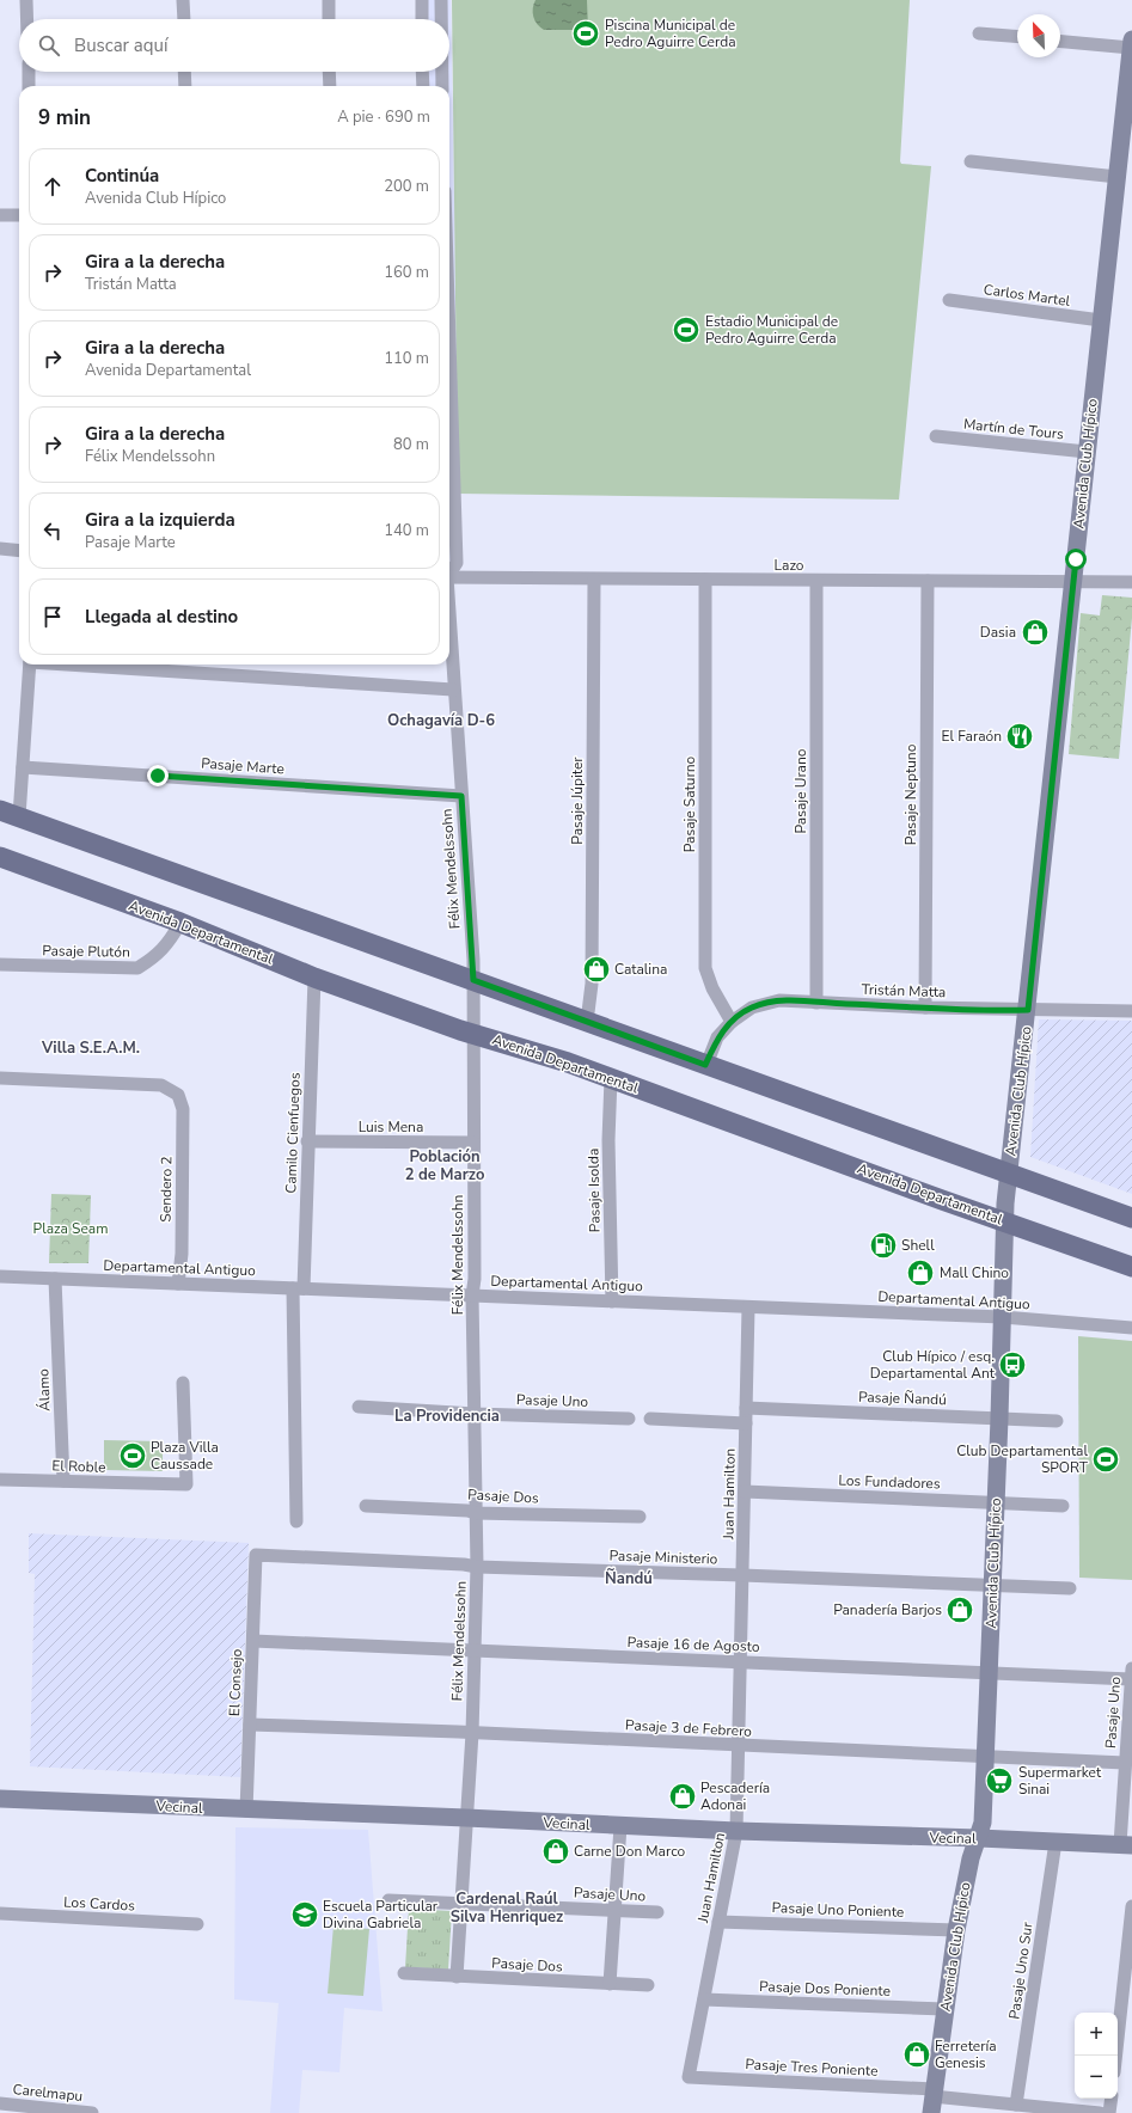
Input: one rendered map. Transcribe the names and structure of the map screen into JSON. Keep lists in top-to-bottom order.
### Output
{
  "streets": {
    "main road": ["Avenida Departamental"],
    "street": [
      "Carlos Martel",
      "Martín de Tours",
      "Avenida Club Hípico",
      "Lazo",
      "Pasaje Marte",
      "Pasaje Urano",
      "Pasaje Neptuno",
      "Pasaje Júpiter",
      "Pasaje Saturno",
      "Félix Mendelssohn",
      "Pasaje Plutón",
      "Tristán Matta",
      "Luis Mena",
      "Camilo Cienfuegos",
      "Sendero 2",
      "Pasaje Isolda",
      "Departamental Antiguo",
      "Álamo",
      "Pasaje Ñandú",
      "Pasaje Uno",
      "El Roble",
      "Los Fundadores",
      "Juan Hamilton",
      "Pasaje Dos",
      "Pasaje Ministerio",
      "Pasaje 16 de Agosto",
      "El Consejo",
      "Pasaje 3 de Febrero",
      "Vecinal",
      "Los Cardos",
      "Pasaje Uno Poniente",
      "Pasaje Uno Sur",
      "Pasaje Dos Poniente",
      "Pasaje Tres Poniente",
      "Carelmapu"
    ]
  },
  "crossings": [
    ["Carlos Martel", "Avenida Club Hípico"],
    ["Martín de Tours", "Avenida Club Hípico"],
    ["Avenida Club Hípico", "Lazo"],
    ["Avenida Club Hípico", "Avenida Departamental"],
    ["Avenida Club Hípico", "Tristán Matta"],
    ["Avenida Club Hípico", "Departamental Antiguo"],
    ["Avenida Club Hípico", "Pasaje Ñandú"],
    ["Avenida Club Hípico", "Los Fundadores"],
    ["Avenida Club Hípico", "Pasaje Ministerio"],
    ["Avenida Club Hípico", "Pasaje 16 de Agosto"],
    ["Avenida Club Hípico", "Pasaje 3 de Febrero"],
    ["Avenida Club Hípico", "Vecinal"],
    ["Avenida Club Hípico", "Pasaje Uno Poniente"],
    ["Avenida Club Hípico", "Pasaje Dos Poniente"],
    ["Avenida Club Hípico", "Pasaje Tres Poniente"],
    ["Lazo", "Pasaje Urano"],
    ["Lazo", "Pasaje Neptuno"],
    ["Lazo", "Pasaje Júpiter"],
    ["Lazo", "Pasaje Saturno"],
    ["Pasaje Marte", "Félix Mendelssohn"],
    ["Pasaje Urano", "Tristán Matta"],
    ["Pasaje Neptuno", "Tristán Matta"],
    ["Pasaje Saturno", "Tristán Matta"],
    ["Félix Mendelssohn", "Avenida Departamental"],
    ["Félix Mendelssohn", "Luis Mena"],
    ["Félix Mendelssohn", "Departamental Antiguo"],
    ["Félix Mendelssohn", "Pasaje Uno"],
    ["Félix Mendelssohn", "Pasaje Dos"],
    ["Félix Mendelssohn", "Pasaje Ministerio"],
    ["Félix Mendelssohn", "Pasaje 16 de Agosto"],
    ["Félix Mendelssohn", "Pasaje 3 de Febrero"],
    ["Félix Mendelssohn", "Vecinal"],
    ["Avenida Departamental", "Pasaje Plutón"],
    ["Avenida Departamental", "Camilo Cienfuegos"],
    ["Avenida Departamental", "Pasaje Isolda"],
    ["Luis Mena", "Camilo Cienfuegos"],
    ["Camilo Cienfuegos", "Departamental Antiguo"],
    ["Sendero 2", "Departamental Antiguo"],
    ["Pasaje Isolda", "Departamental Antiguo"],
    ["Departamental Antiguo", "Álamo"],
    ["Departamental Antiguo", "Juan Hamilton"],
    ["Álamo", "El Roble"],
    ["Pasaje Ñandú", "Juan Hamilton"],
    ["Pasaje Uno", "Pasaje 16 de Agosto"],
    ["Pasaje Uno", "Pasaje 3 de Febrero"],
    ["Pasaje Uno", "Vecinal"],
    ["Los Fundadores", "Juan Hamilton"],
    ["Juan Hamilton", "Pasaje Ministerio"],
    ["Juan Hamilton", "Pasaje 16 de Agosto"],
    ["Juan Hamilton", "Pasaje 3 de Febrero"],
    ["Juan Hamilton", "Vecinal"],
    ["Juan Hamilton", "Pasaje Uno Poniente"],
    ["Juan Hamilton", "Pasaje Dos Poniente"],
    ["Juan Hamilton", "Pasaje Tres Poniente"],
    ["Pasaje Ministerio", "El Consejo"],
    ["Pasaje 16 de Agosto", "El Consejo"],
    ["El Consejo", "Pasaje 3 de Febrero"],
    ["El Consejo", "Vecinal"],
    ["Vecinal", "Pasaje Uno Sur"],
    ["Pasaje Uno Sur", "Pasaje Tres Poniente"]
  ],
  "districts": [
    "Ochagavía D-6",
    "Villa S.E.A.M.",
    "Población 2 de Marzo",
    "La Providencia",
    "Ñandú",
    "Cardenal Raúl Silva Henriquez"
  ],
  "parks": ["Plaza Seam"],
  "places": {
    "sports": [
      "Piscina Municipal de Pedro Aguirre Cerda",
      "Estadio Municipal de Pedro Aguirre Cerda",
      "Plaza Villa Caussade",
      "Club Departamental SPORT"
    ],
    "shop": [
      "Dasia",
      "Catalina",
      "Mall Chino",
      "Panadería Barjos",
      "Pescadería Adonai",
      "Carne Don Marco",
      "Ferretería Genesis"
    ],
    "restaurant": ["El Faraón"],
    "fuel station": ["Shell"],
    "bus stop": ["Club Hípico / esq. Departamental Ant"],
    "supermarket": ["Supermarket Sinai"],
    "school or university": ["Escuela Particular Divina Gabriela"]
  },
  "north": "top left",
  "page": {
    "search": "Buscar aquí",
    "heading": ["9 min", "A pie · 690 m"],
    "list": [
      ["Continúa", "Avenida Club Hípico", "200 m"],
      ["Gira a la derecha", "Tristán Matta", "160 m"],
      ["Gira a la derecha", "Avenida Departamental", "110 m"],
      ["Gira a la derecha", "Félix Mendelssohn", "80 m"],
      ["Gira a la izquierda", "Pasaje Marte", "140 m"],
      "Llegada al destino"
    ],
    "map_buttons": ["+", "−"]
  }
}
